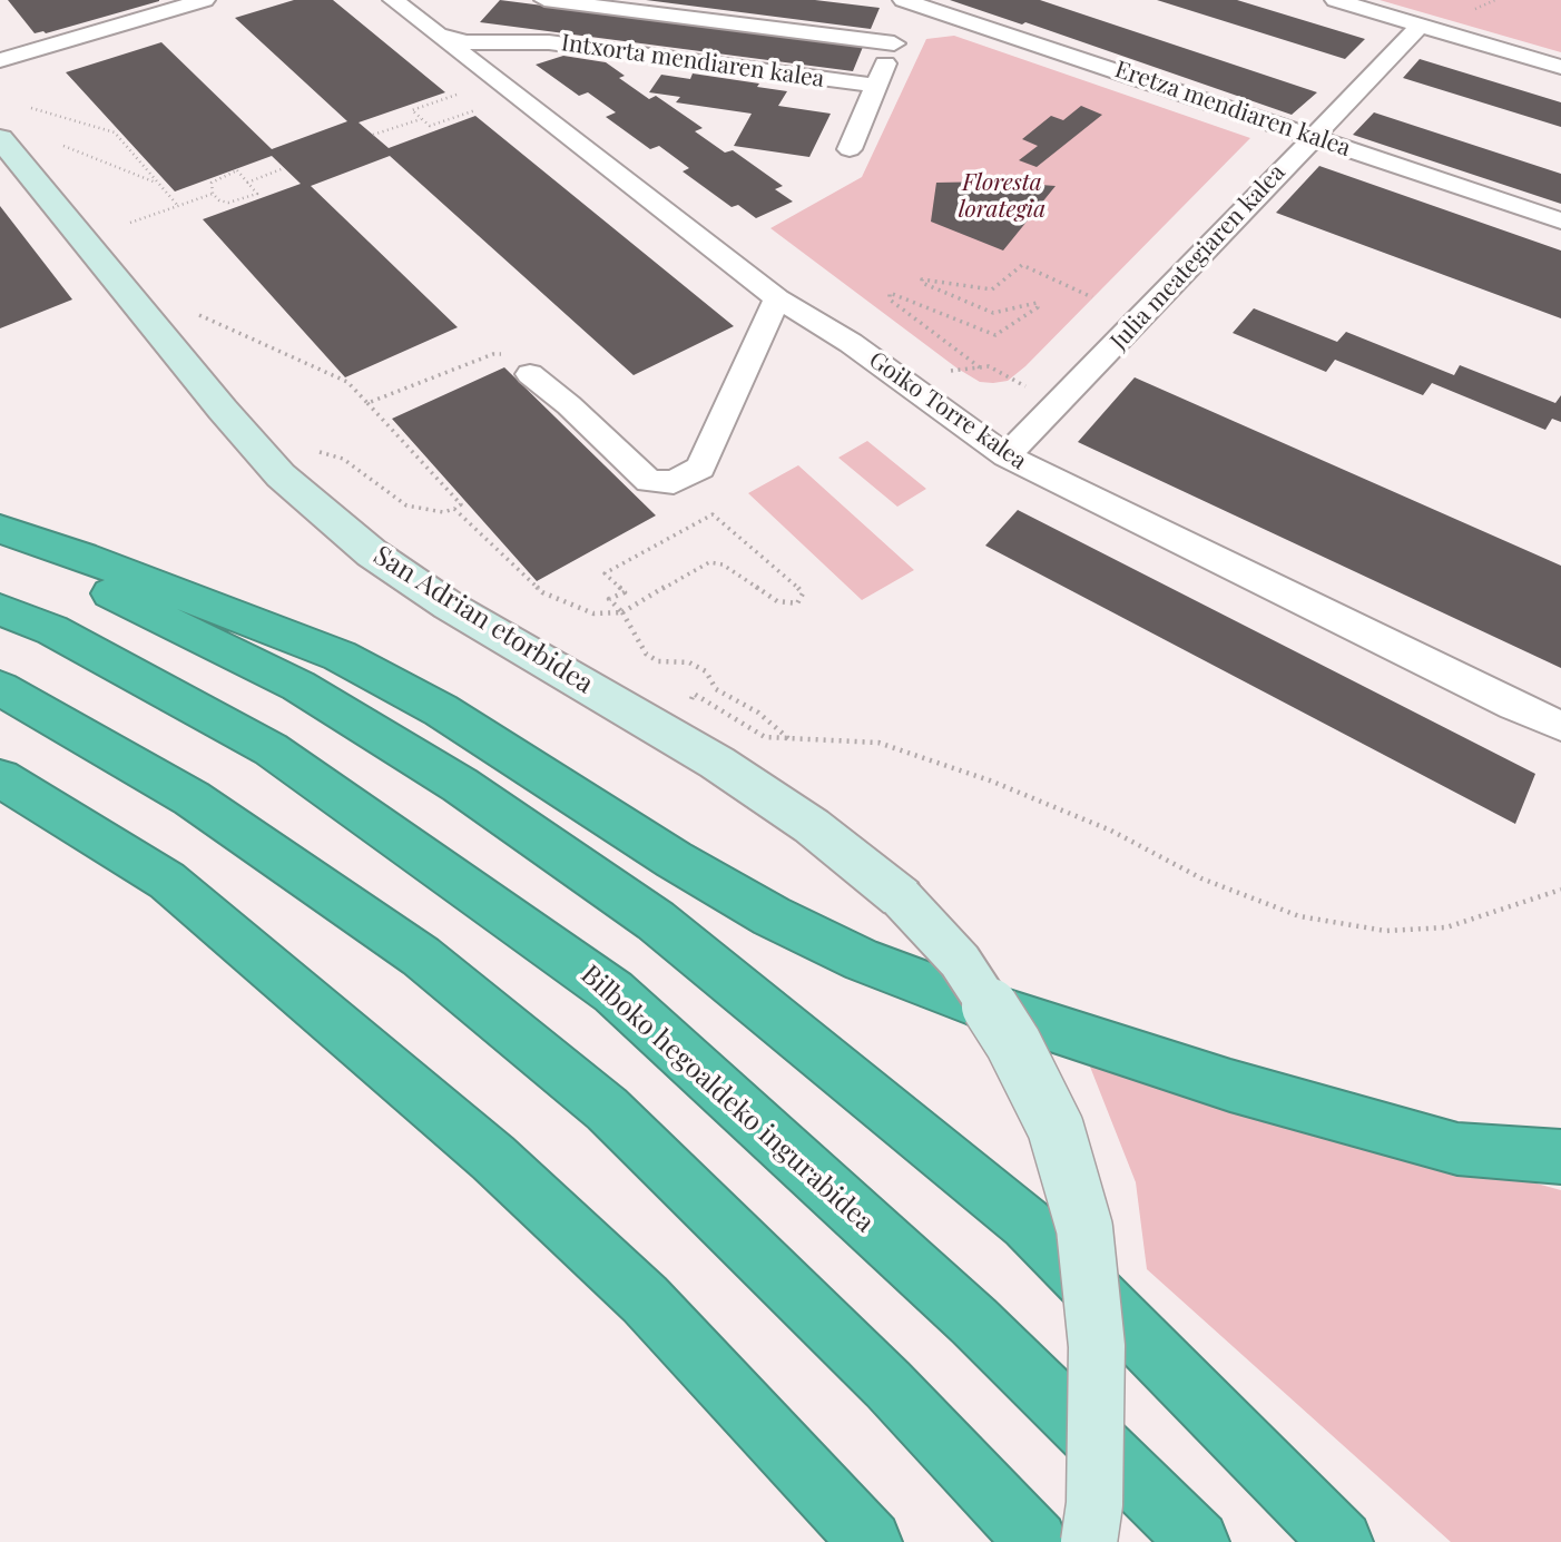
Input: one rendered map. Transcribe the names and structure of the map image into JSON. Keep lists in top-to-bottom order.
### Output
{
  "streets": {
    "highway": ["Bilboko hegoaldeko ingurabidea"],
    "street": [
      "Intxorta mendiaren kalea",
      "Eretza mendiaren kalea",
      "Julia meategiaren kalea",
      "Goiko Torre kalea",
      "San Adrian etorbidea"
    ]
  },
  "crossings": [
    ["Intxorta mendiaren kalea", "Goiko Torre kalea"],
    ["Eretza mendiaren kalea", "Julia meategiaren kalea"],
    ["Julia meategiaren kalea", "Goiko Torre kalea"]
  ],
  "parks": ["Floresta lorategia"]
}
